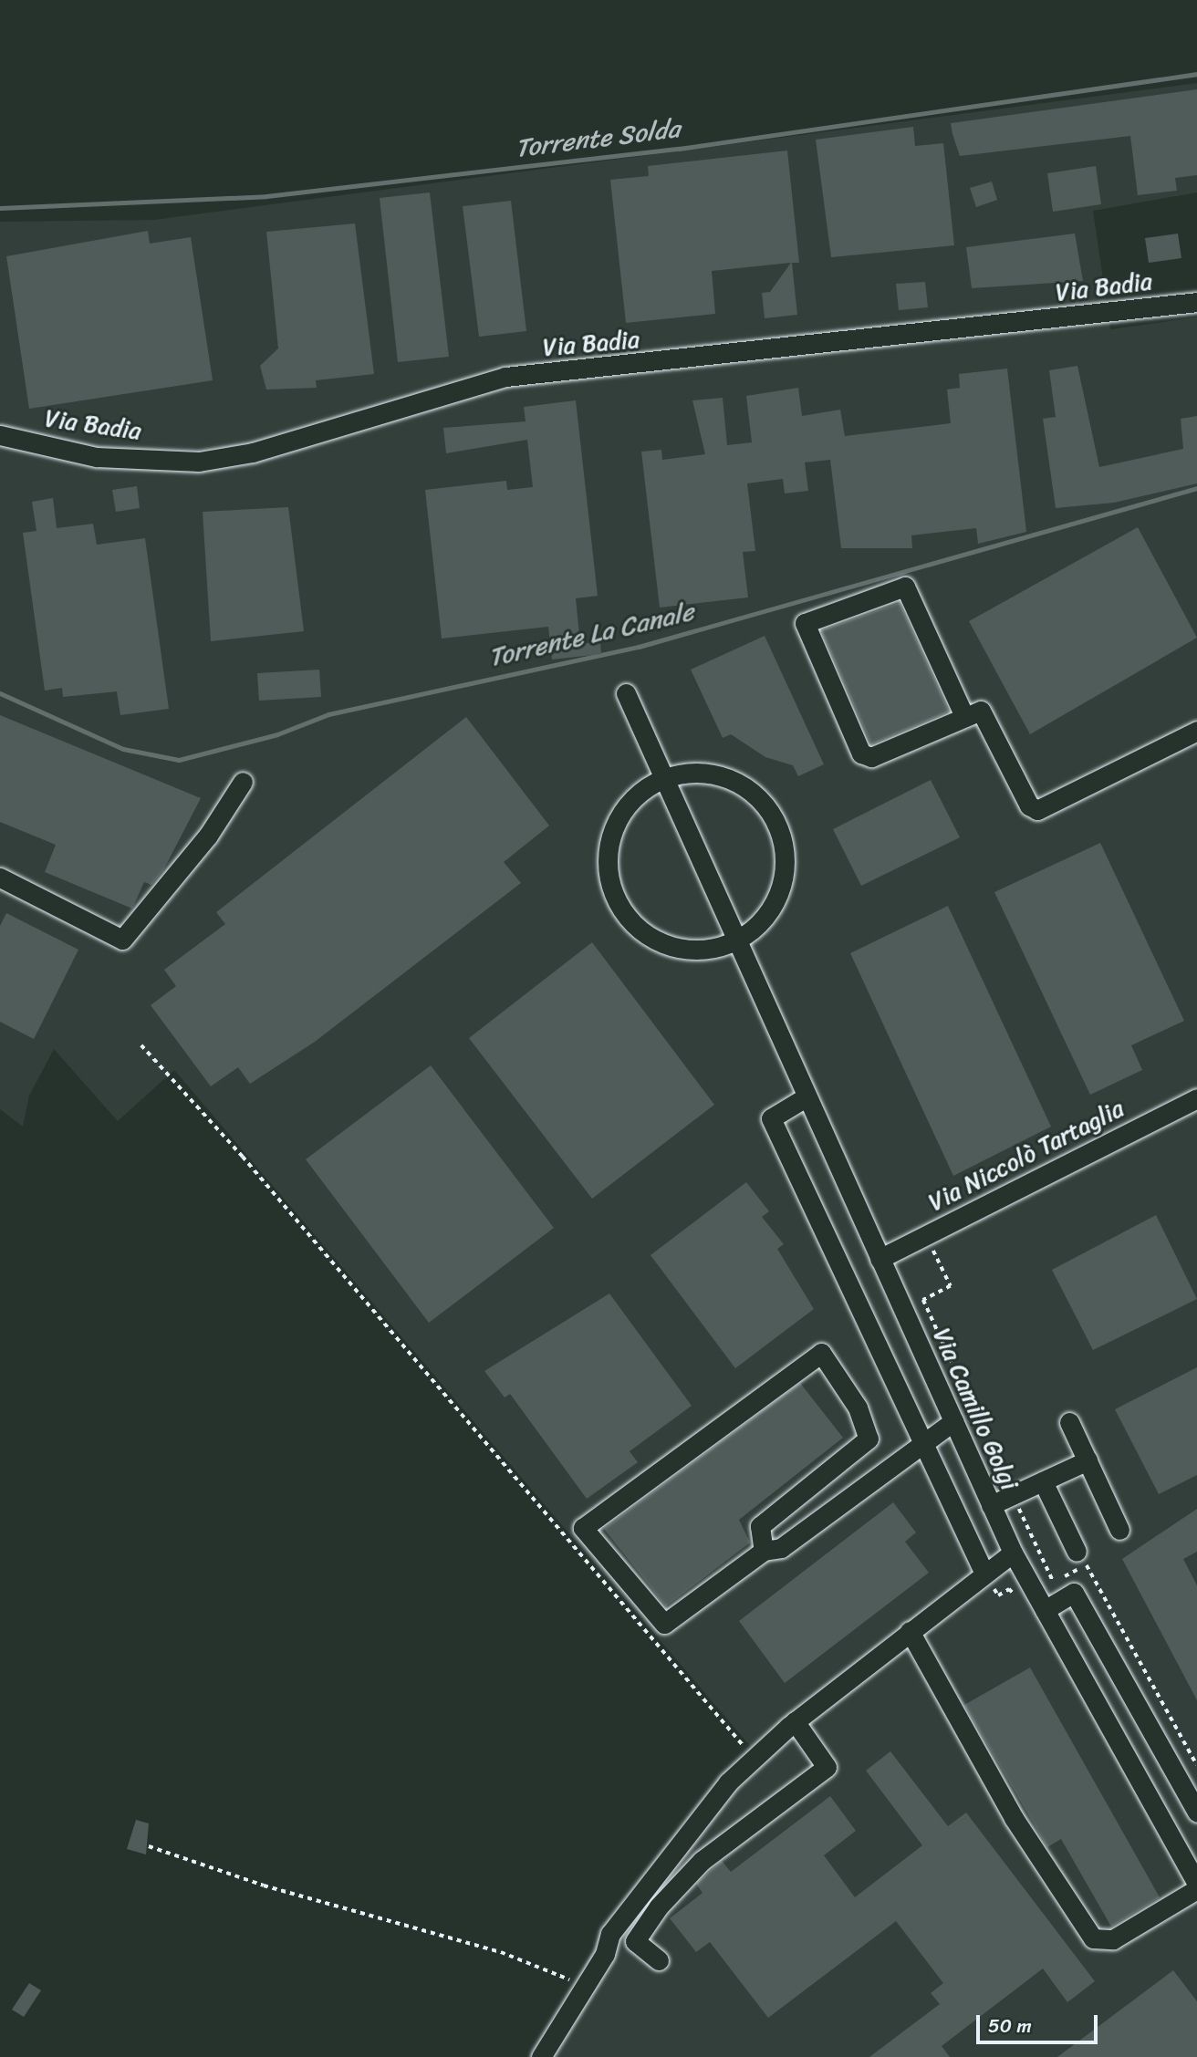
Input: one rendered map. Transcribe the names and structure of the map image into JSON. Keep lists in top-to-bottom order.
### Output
{
  "streets": {
    "street": ["Via Badia", "Via Niccolò Tartaglia", "Via Camillo Golgi"]
  },
  "crossings": [
    ["Via Niccolò Tartaglia", "Via Camillo Golgi"]
  ],
  "water": ["Torrente Solda", "Torrente La Canale"],
  "scale_bar": "50 m"
}
